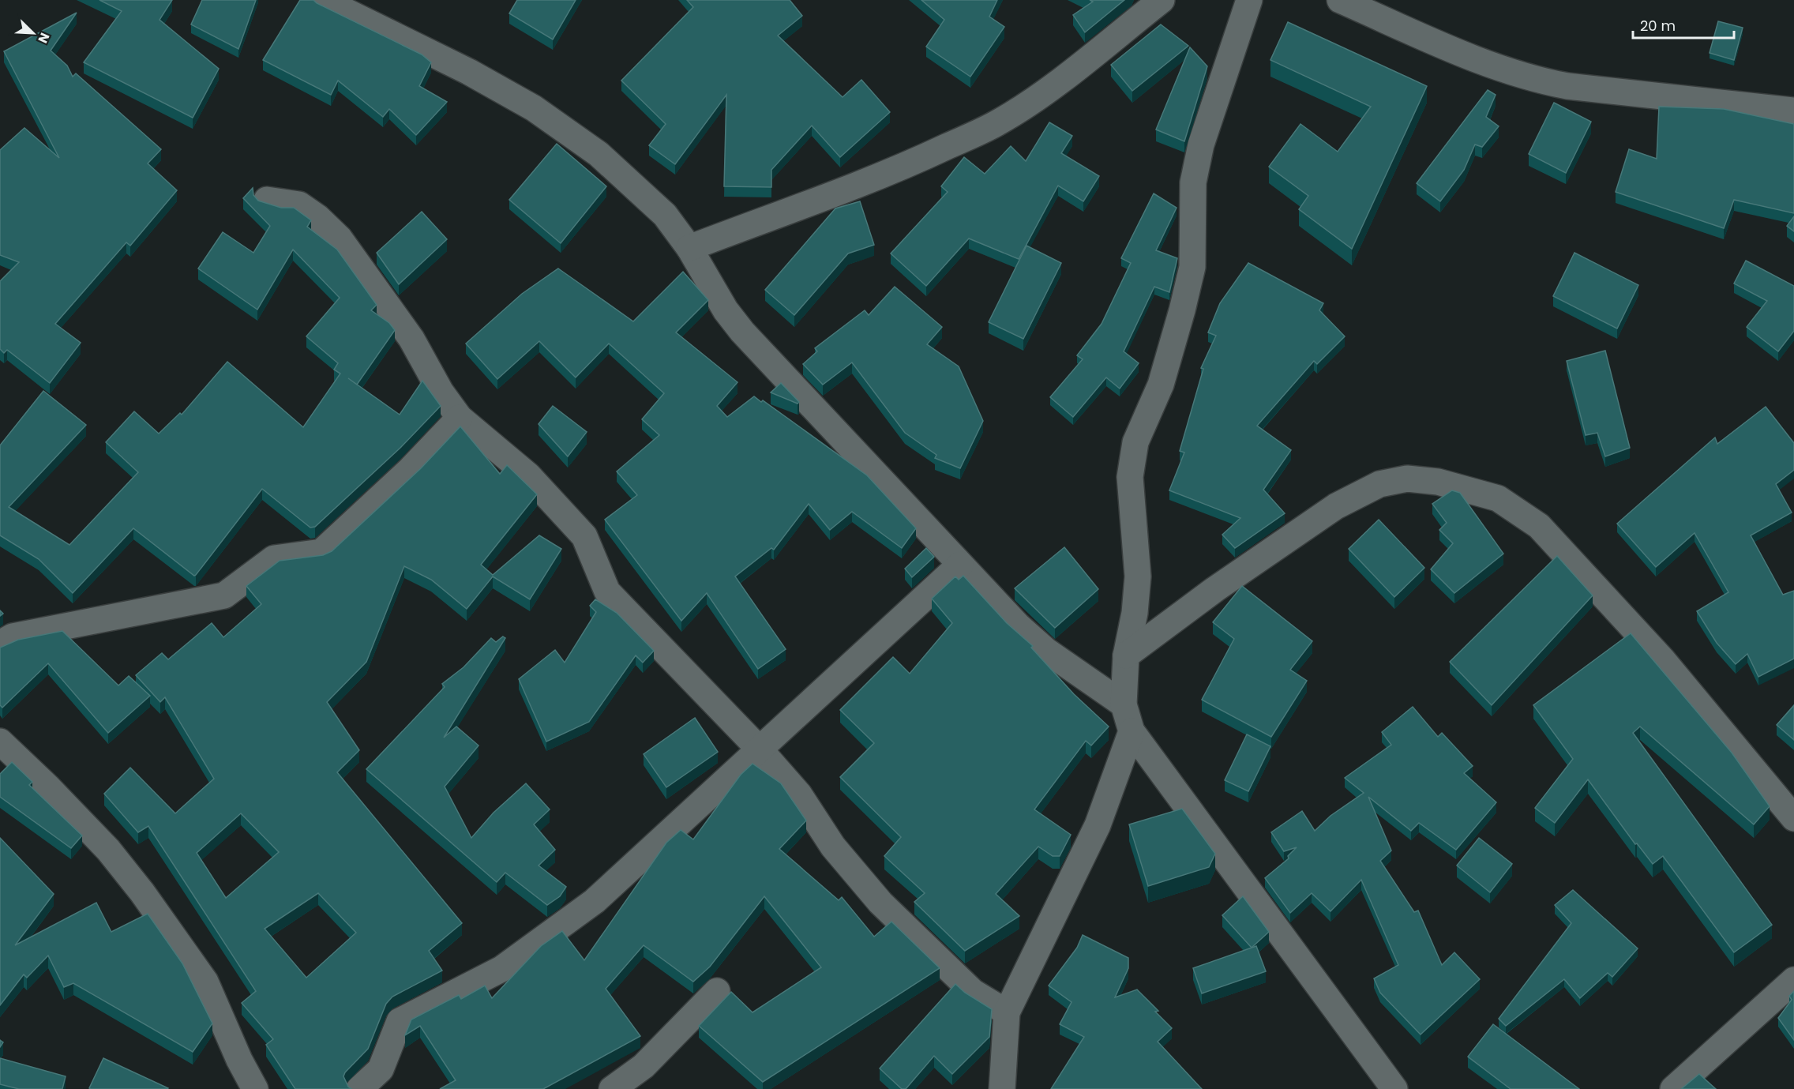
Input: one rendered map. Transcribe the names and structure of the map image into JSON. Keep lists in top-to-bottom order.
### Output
{
  "scale_bar": "20 m",
  "north": "bottom right"
}
